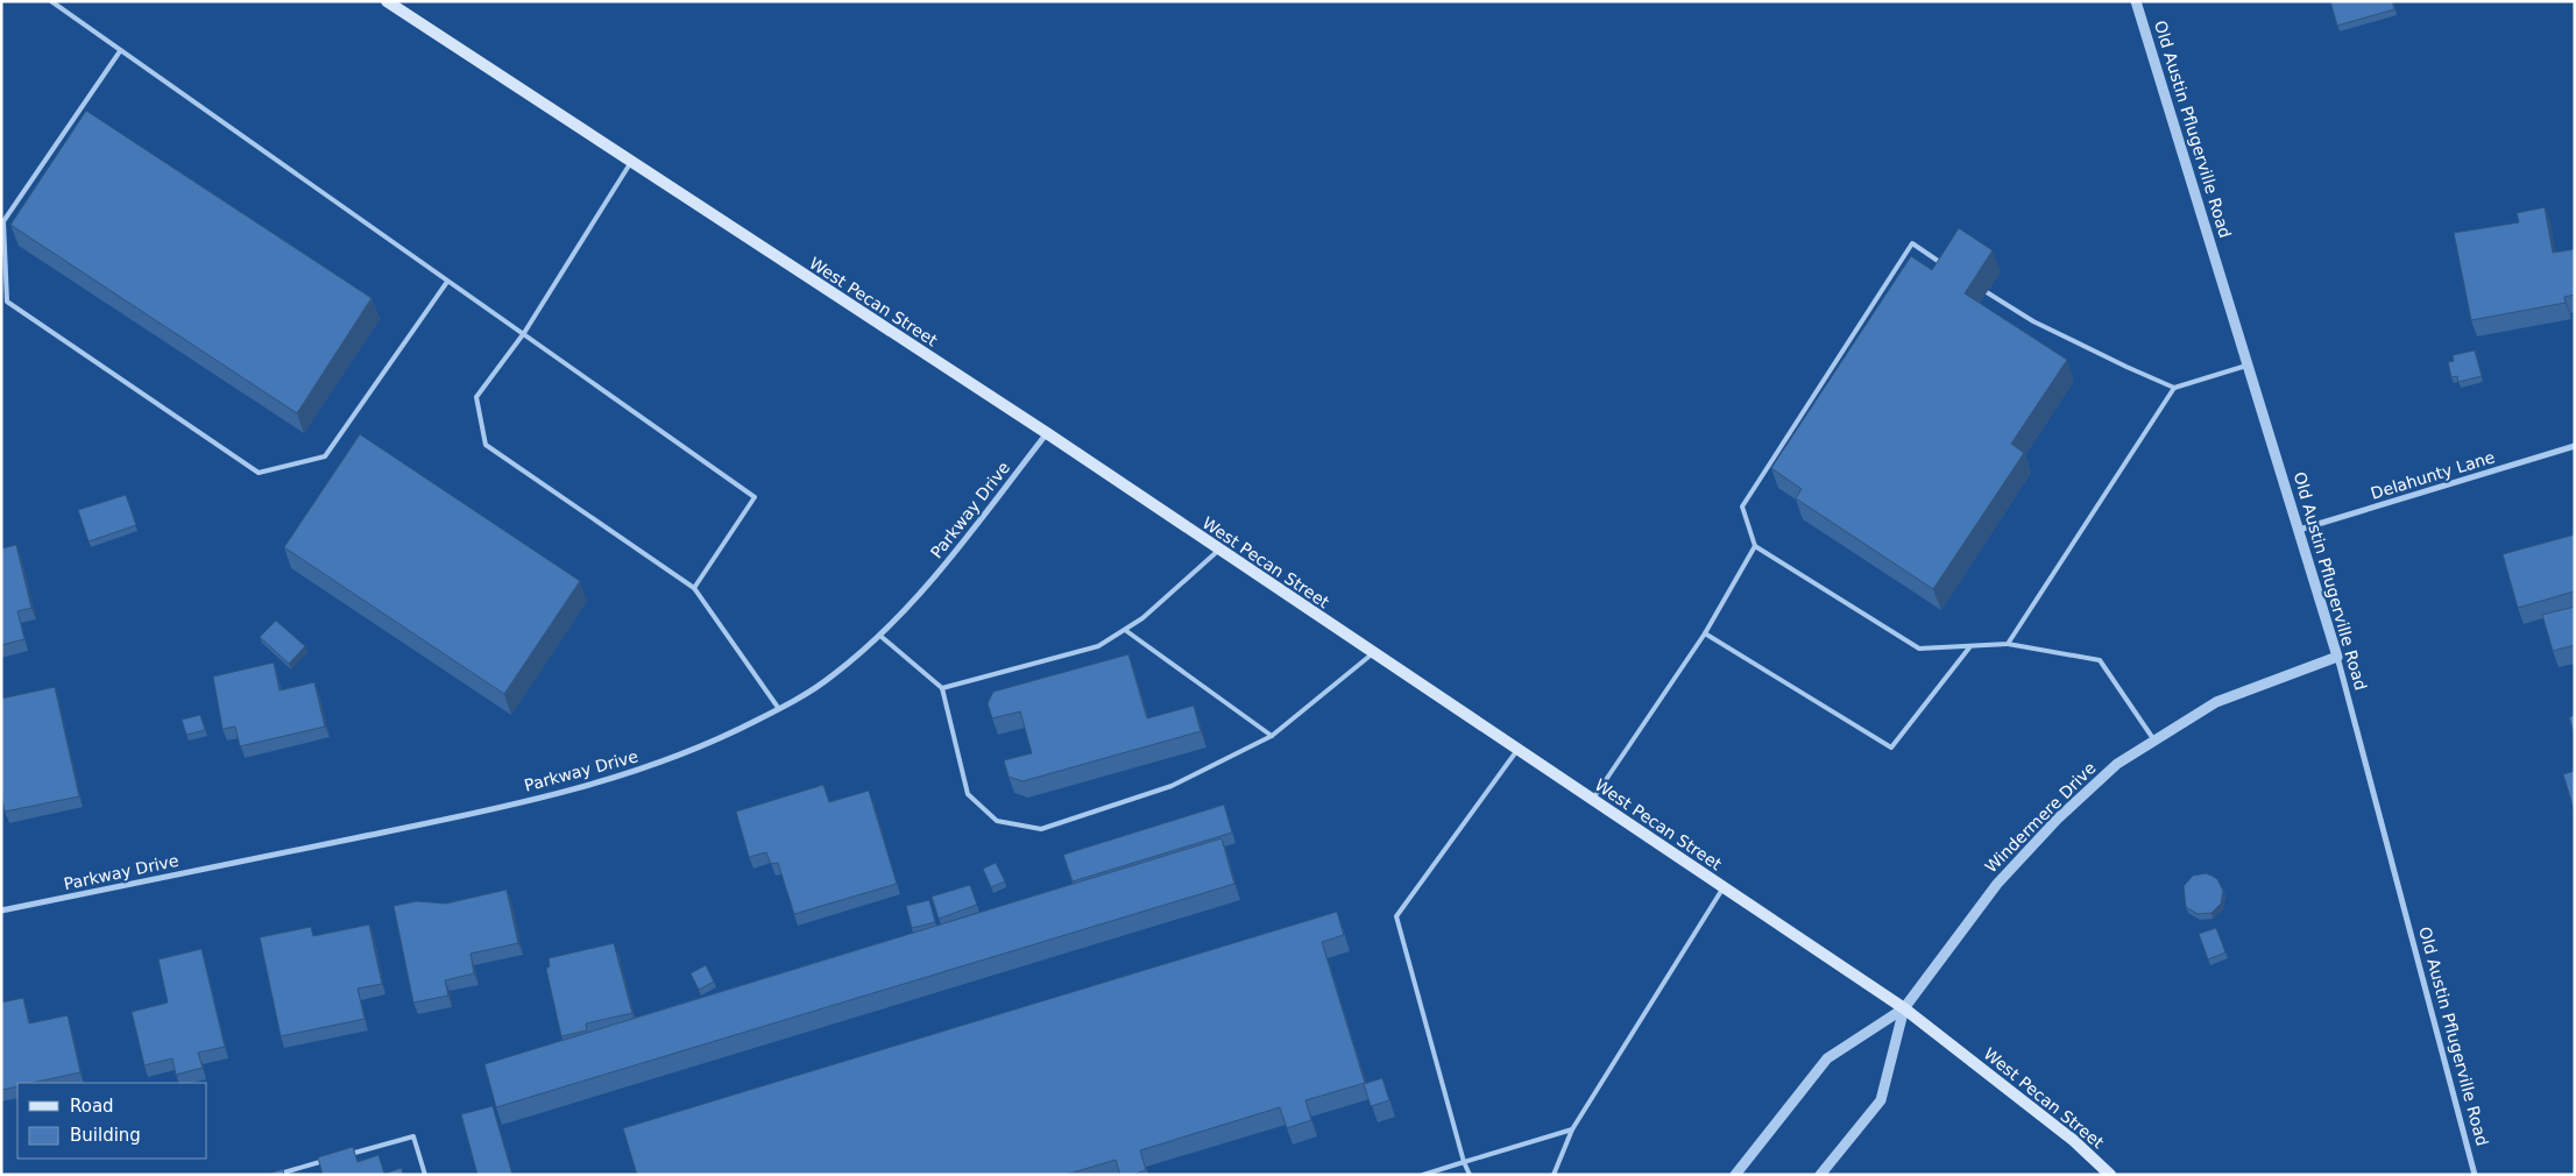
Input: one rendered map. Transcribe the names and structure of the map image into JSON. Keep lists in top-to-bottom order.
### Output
{
  "streets": {
    "main road": ["West Pecan Street"],
    "street": [
      "Old Austin Pflugerville Road",
      "Delahunty Lane",
      "Parkway Drive",
      "Windermere Drive"
    ]
  },
  "crossings": [
    ["Old Austin Pflugerville Road", "Delahunty Lane"],
    ["Old Austin Pflugerville Road", "Windermere Drive"],
    ["West Pecan Street", "Parkway Drive"],
    ["West Pecan Street", "Windermere Drive"]
  ],
  "legend": ["Road", "Building"]
}
